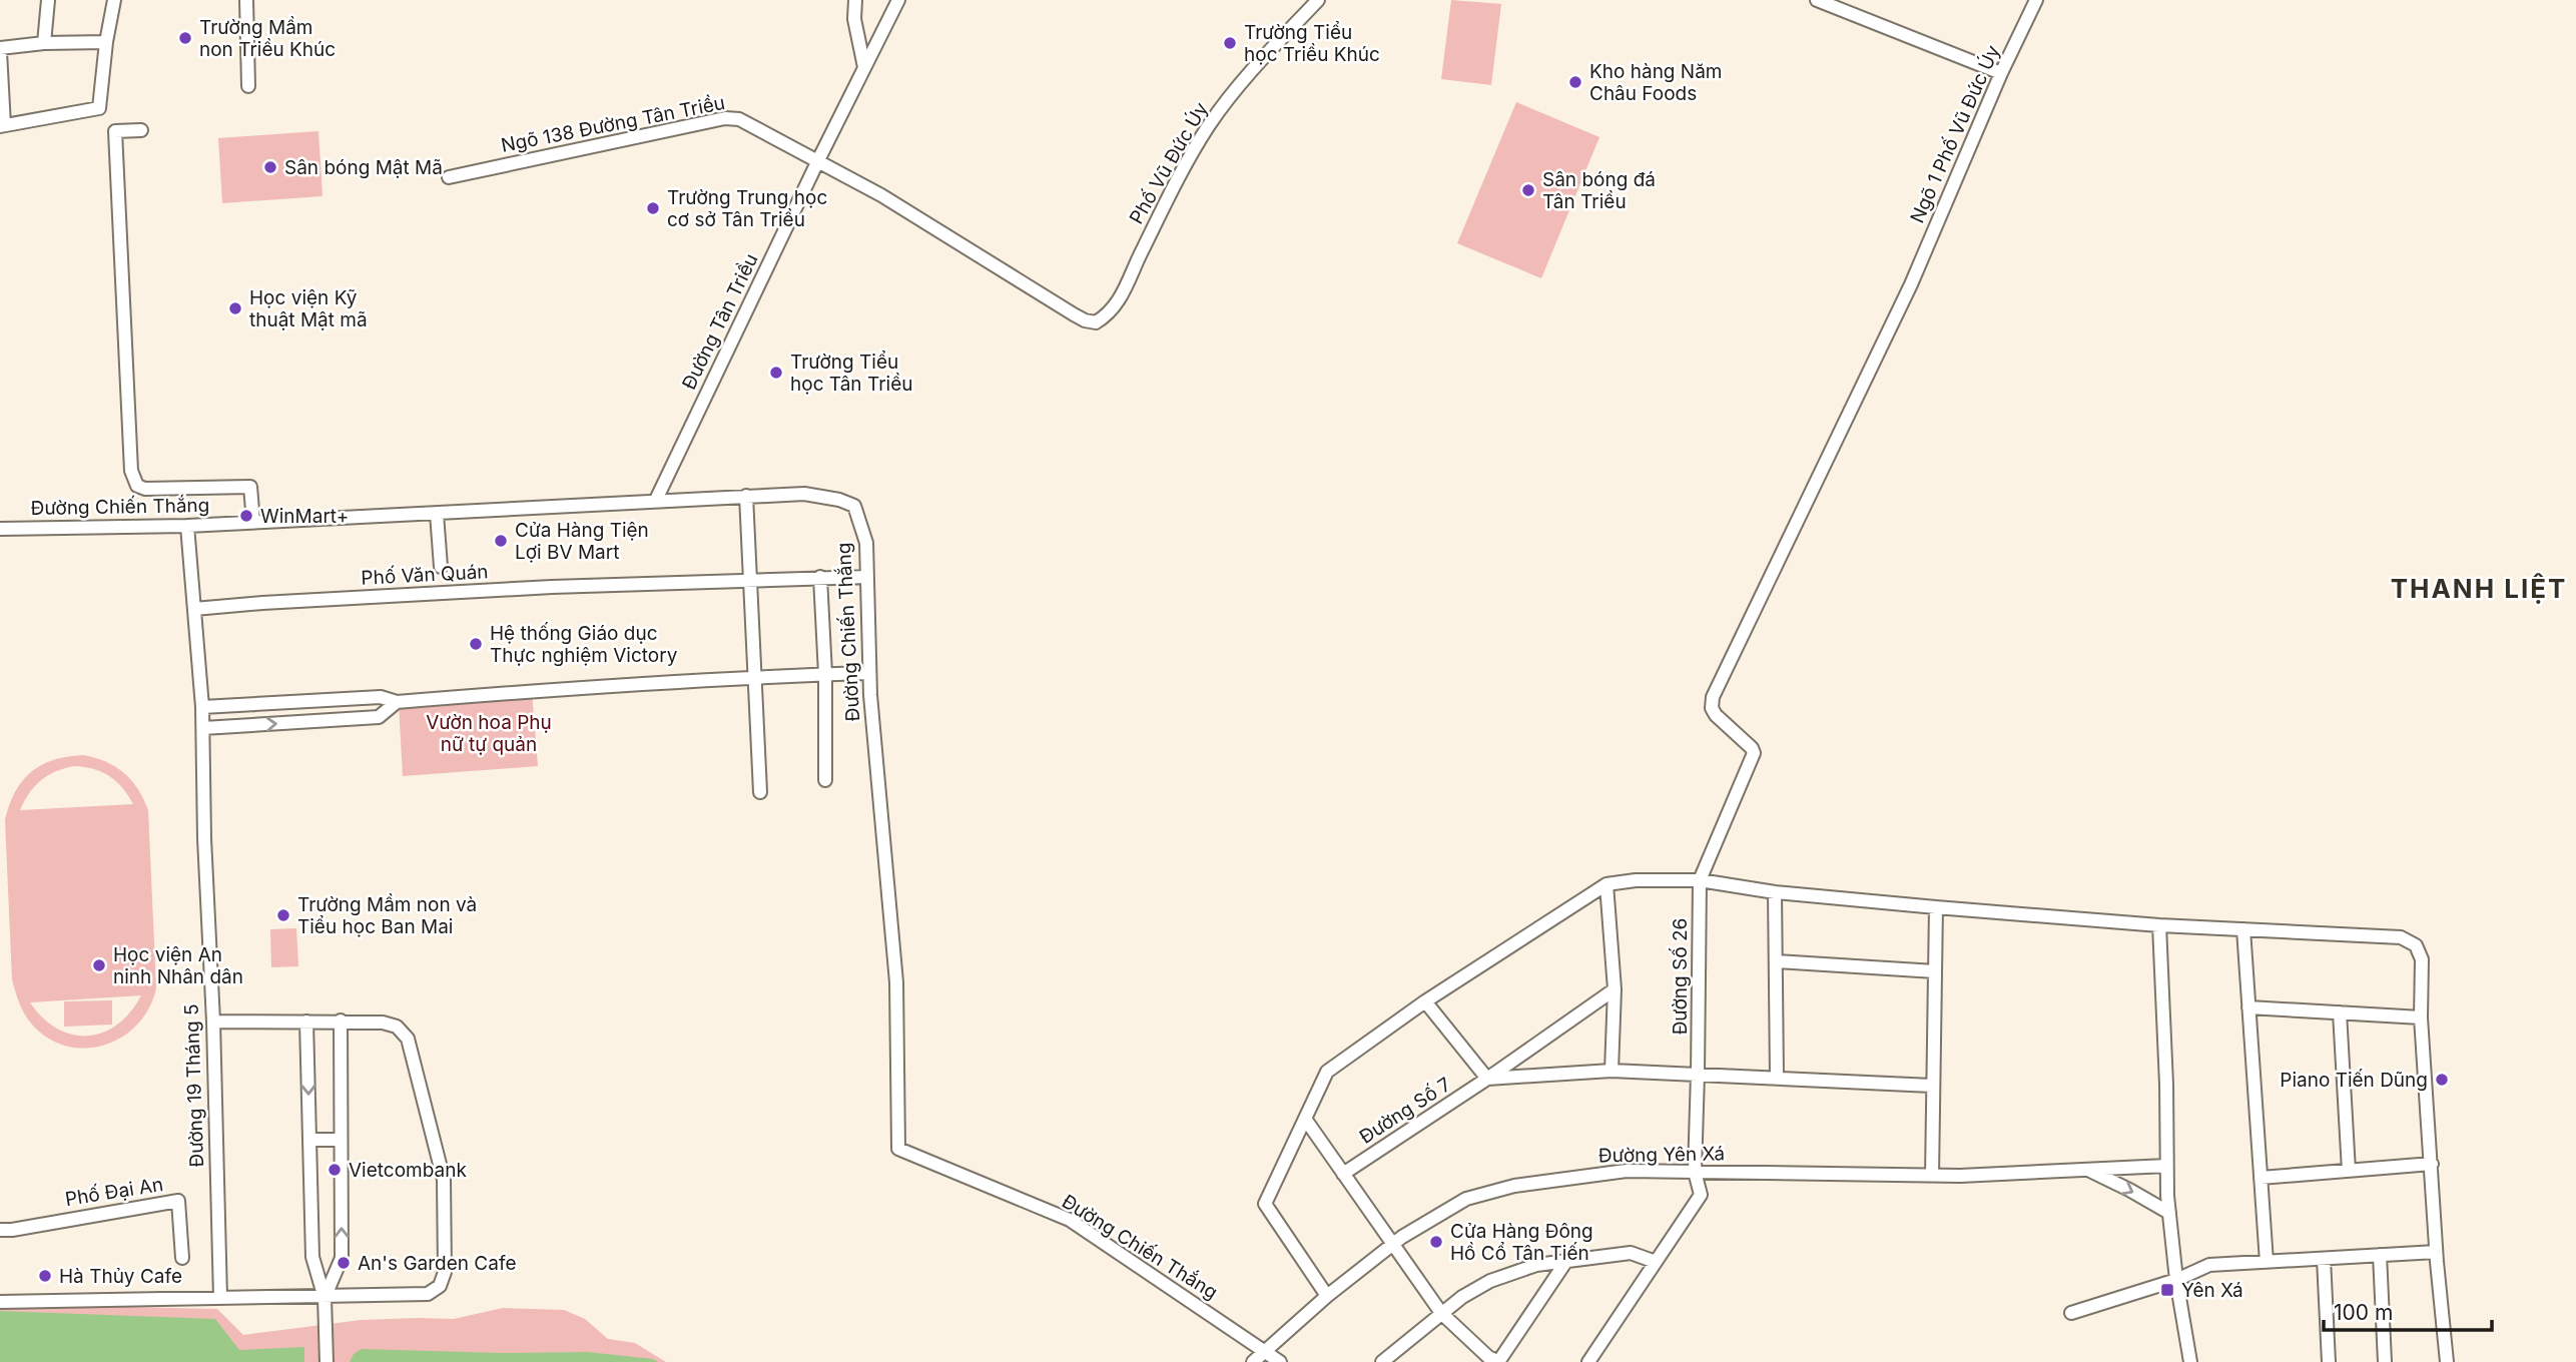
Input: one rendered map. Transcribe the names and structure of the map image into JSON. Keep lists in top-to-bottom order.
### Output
{
  "streets": {
    "street": [
      "Ngõ 138 Đường Tân Triều",
      "Ngõ 1 Phố Vũ Đức Úy",
      "Phố Vũ Đức Úy",
      "Đường Tân Triều",
      "Đường Chiến Thắng",
      "Phố Văn Quán",
      "Đường Số 26",
      "Đường 19 Tháng 5",
      "Đường Số 7",
      "Đường Yên Xá",
      "Phố Đại An"
    ]
  },
  "crossings": [
    ["Ngõ 138 Đường Tân Triều", "Phố Vũ Đức Úy"],
    ["Ngõ 138 Đường Tân Triều", "Đường Tân Triều"],
    ["Ngõ 1 Phố Vũ Đức Úy", "Đường Số 26"],
    ["Phố Vũ Đức Úy", "Đường Tân Triều"],
    ["Đường Tân Triều", "Đường Chiến Thắng"],
    ["Đường Chiến Thắng", "Phố Văn Quán"],
    ["Đường Chiến Thắng", "Đường 19 Tháng 5"],
    ["Đường Chiến Thắng", "Đường Yên Xá"],
    ["Phố Văn Quán", "Đường 19 Tháng 5"],
    ["Đường Số 26", "Đường Yên Xá"]
  ],
  "districts": ["THANH LIỆT"],
  "parks": ["Vườn hoa Phụ nữ tự quản"],
  "places": {
    "other": [
      "Trường Mầm non Triều Khúc",
      "Trường Tiểu học Triều Khúc",
      "Kho hàng Năm Châu Foods",
      "Sân bóng Mật Mã",
      "Sân bóng đá Tân Triều",
      "Trường Trung học cơ sở Tân Triều",
      "Học viện Kỹ thuật Mật mã",
      "Trường Tiểu học Tân Triều",
      "WinMart+",
      "Cửa Hàng Tiện Lợi BV Mart",
      "Hệ thống Giáo dục Thực nghiệm Victory",
      "Trường Mầm non và Tiểu học Ban Mai",
      "Học viện An ninh Nhân dân",
      "Piano Tiến Dũng",
      "Vietcombank",
      "Cửa Hàng Đông Hồ Cổ Tân Tiến",
      "An's Garden Cafe",
      "Hà Thủy Cafe"
    ],
    "transit": ["Yên Xá"]
  },
  "scale_bar": "100 m"
}
